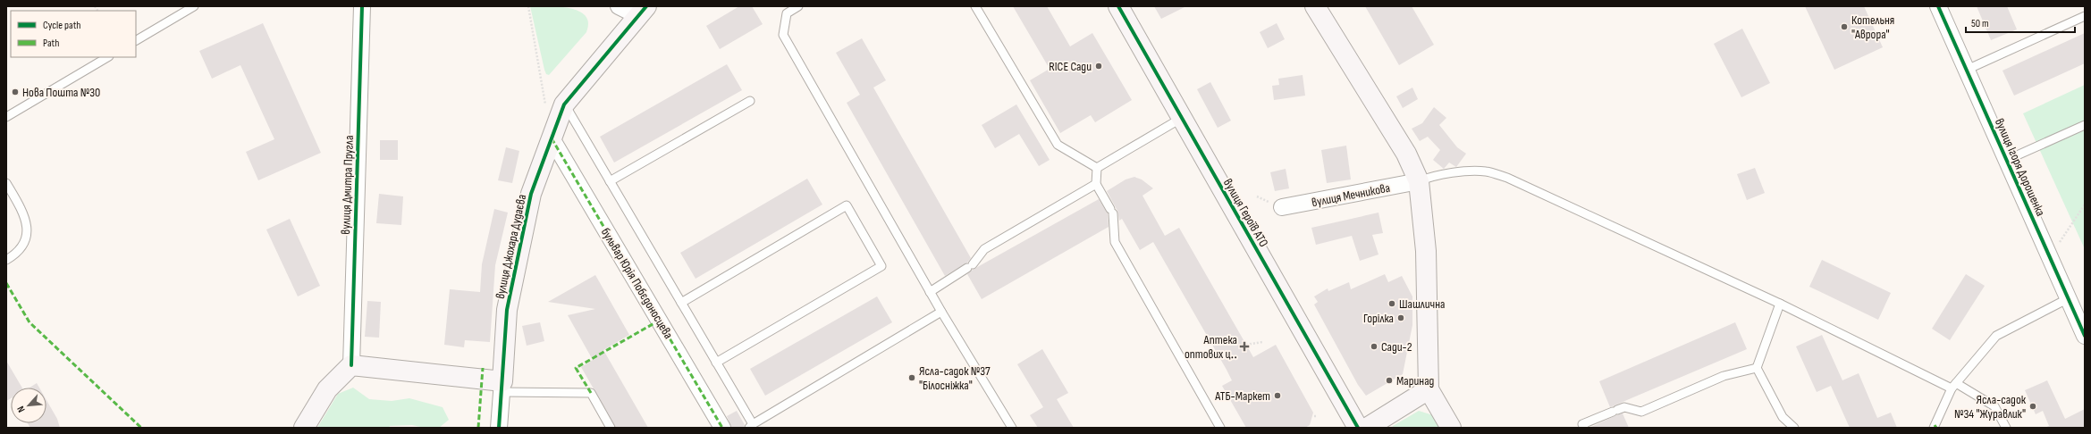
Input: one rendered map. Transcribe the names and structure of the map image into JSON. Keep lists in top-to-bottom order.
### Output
{
  "streets": {
    "street": [
      "вулиця Ігоря Дорошенка",
      "вулиця Дмитра Пругла",
      "вулиця Мечникова",
      "вулиця Героїв АТО",
      "вулиця Джохара Дудаєва",
      "бульвар Юрія Побєдоносцева"
    ]
  },
  "crossings": [
    ["вулиця Джохара Дудаєва", "бульвар Юрія Побєдоносцева"]
  ],
  "places": {
    "other": [
      "Котельня \"Аврора\"",
      "RICE Сади",
      "Нова Пошта №30",
      "Шашлична",
      "Горілка",
      "Сади-2",
      "Ясла-садок №37 \"Білосніжка\"",
      "Маринад",
      "АТБ-Маркет",
      "Ясла-садок №34 \"Журавлик\""
    ],
    "health": ["Аптека оптових ц‥"]
  },
  "legend": ["Cycle path", "Path"],
  "scale_bar": "50 m",
  "north": "bottom left"
}
